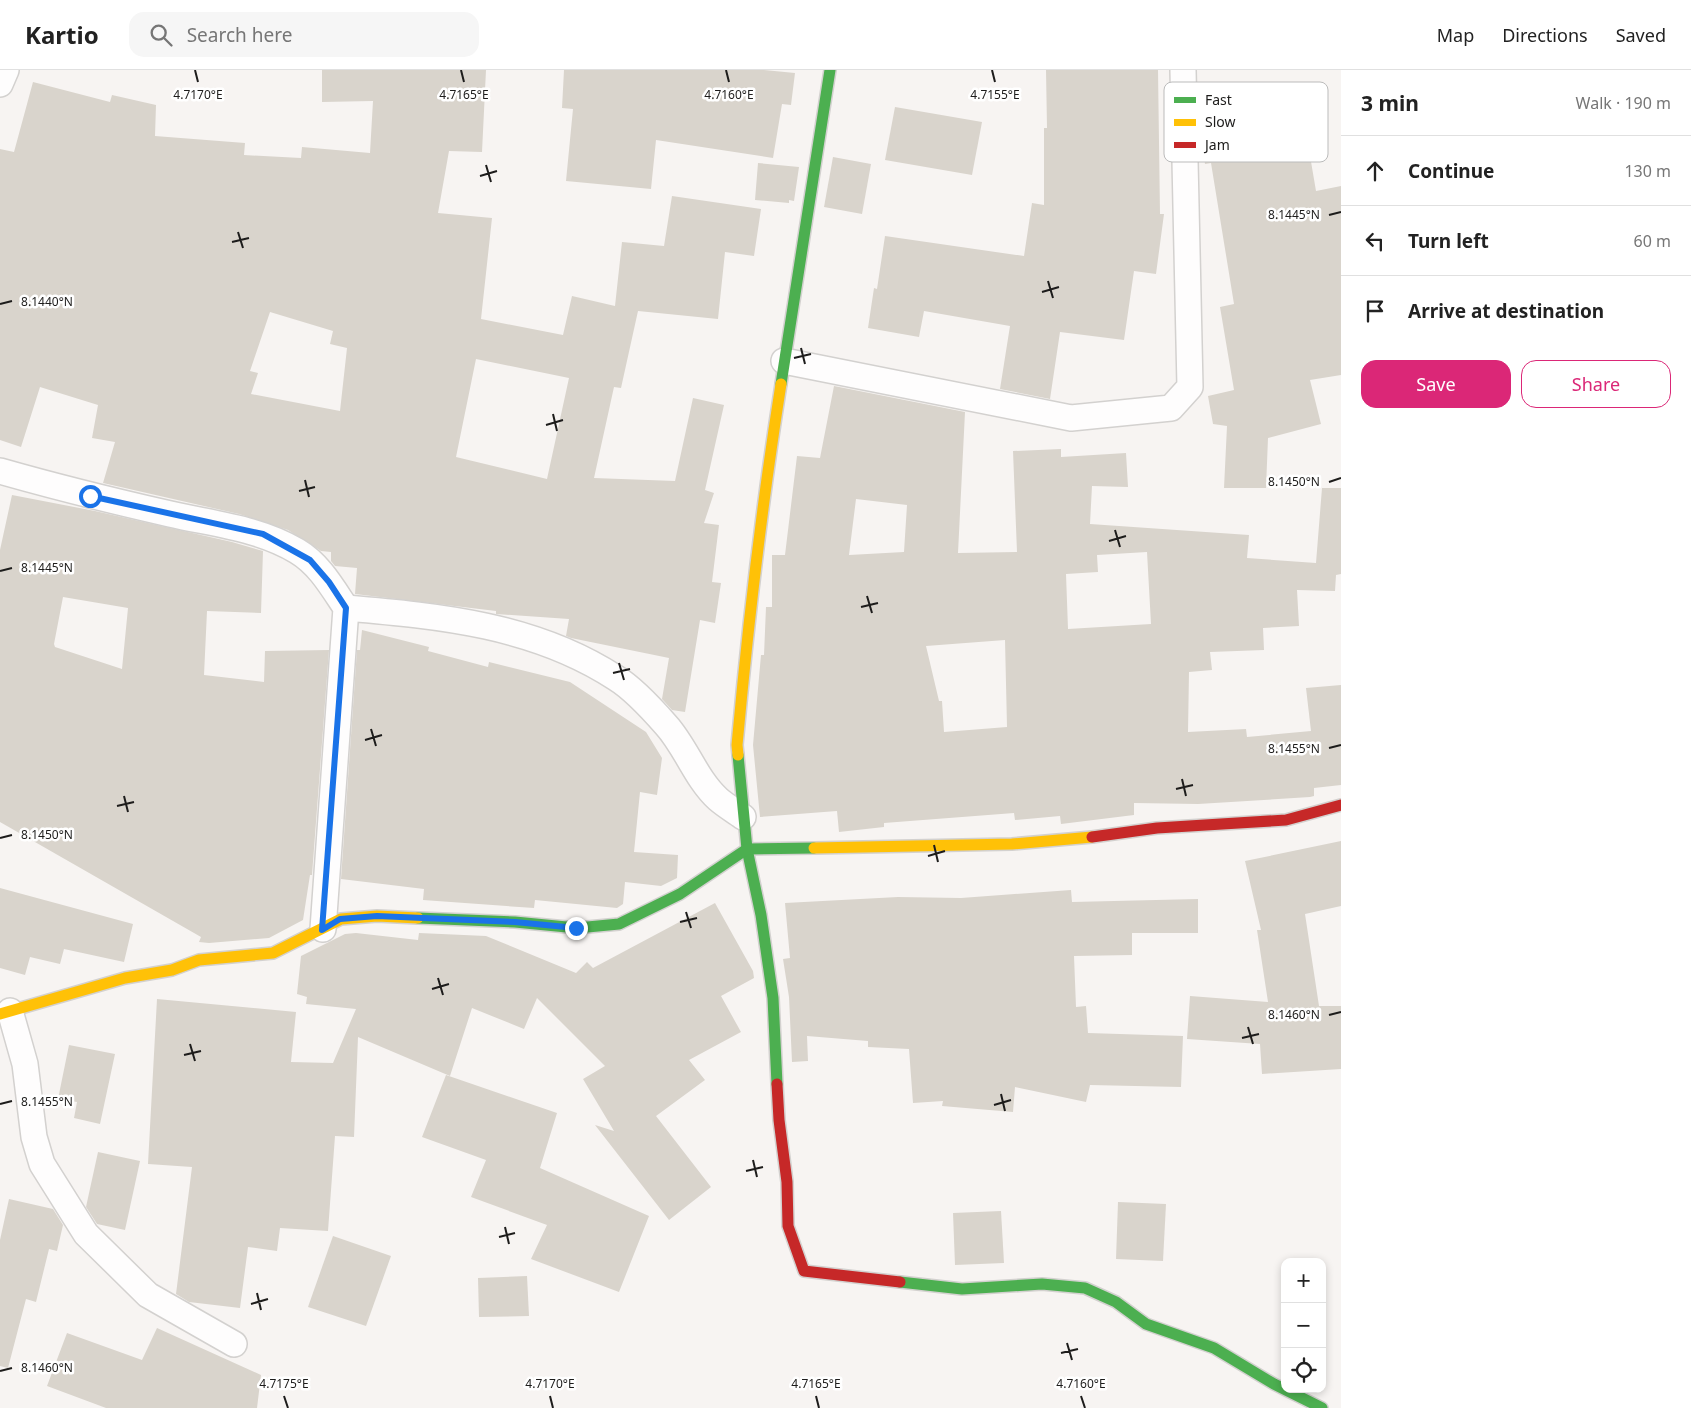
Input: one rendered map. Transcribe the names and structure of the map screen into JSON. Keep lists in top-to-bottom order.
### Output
{
  "legend": ["Fast", "Slow", "Jam"],
  "page": {
    "header": "Kartio",
    "search": "Search here",
    "nav": ["Map", "Directions", "Saved"],
    "heading": ["3 min", "Walk · 190 m"],
    "list": [
      ["Continue", "130 m"],
      ["Turn left", "60 m"],
      "Arrive at destination"
    ],
    "buttons": ["Save", "Share"],
    "map_buttons": ["+", "−"]
  },
  "coordinates": [
    "4.7170°E",
    "4.7165°E",
    "4.7160°E",
    "4.7155°E",
    "8.1445°N",
    "8.1440°N",
    "8.1450°N",
    "8.1455°N",
    "8.1460°N",
    "4.7175°E"
  ]
}
